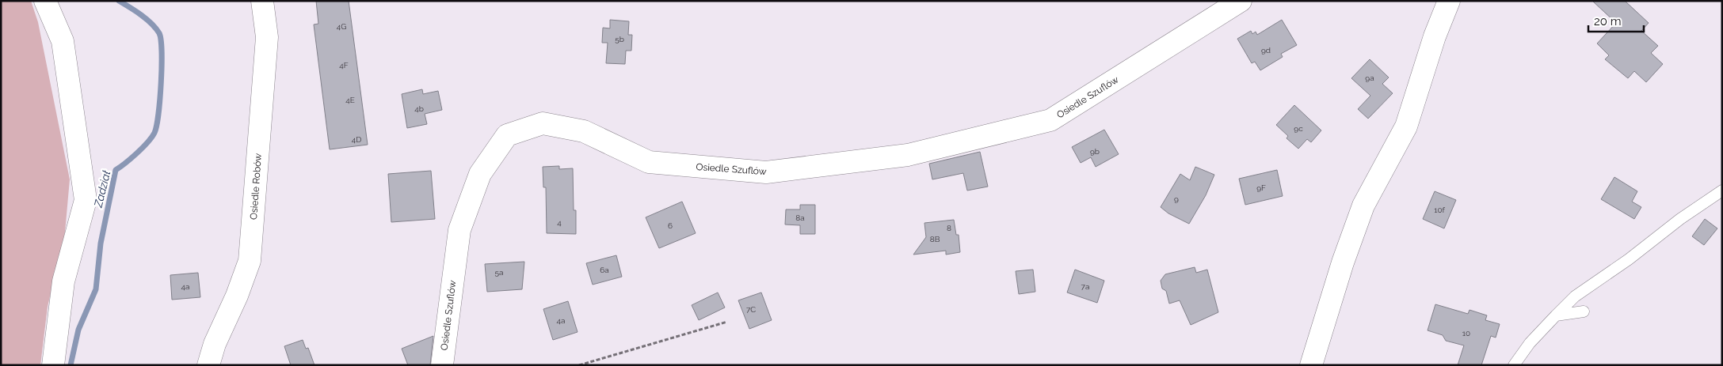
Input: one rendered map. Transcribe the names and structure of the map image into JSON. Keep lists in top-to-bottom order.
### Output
{
  "streets": {
    "street": ["Osiedle Szuflów", "Osiedle Robów"]
  },
  "water": ["Zadział"],
  "house_numbers": [
    "4G",
    "5b",
    "9d",
    "4F",
    "9a",
    "4E",
    "4b",
    "9c",
    "4D",
    "9b",
    "9F",
    "9",
    "10f",
    "8a",
    "4",
    "6",
    "8",
    "8B",
    "6a",
    "5a",
    "4a",
    "7a",
    "7C",
    "4a",
    "10"
  ],
  "scale_bar": "20 m"
}
